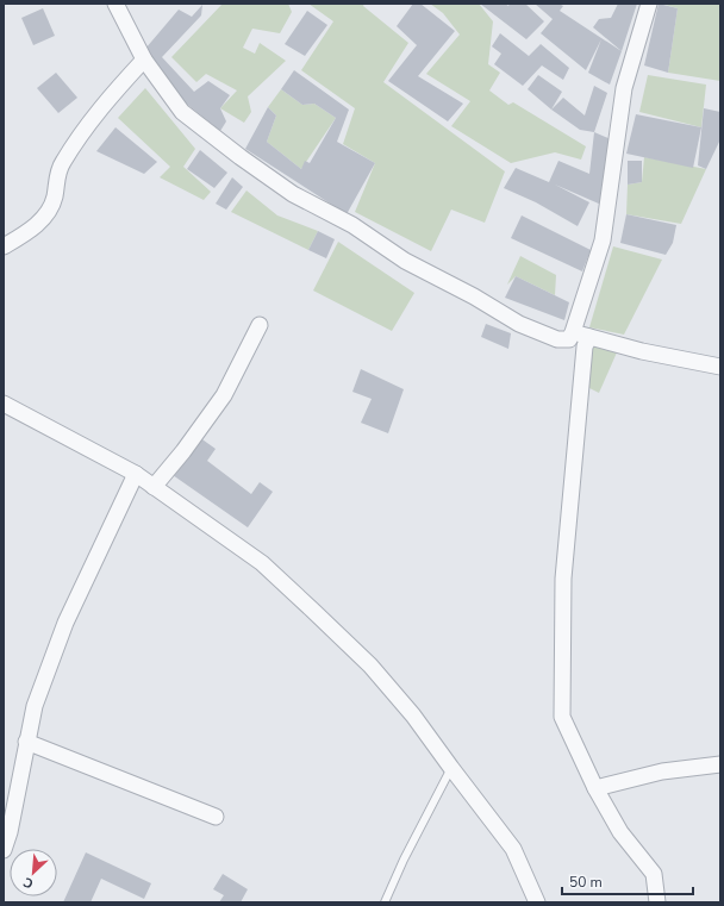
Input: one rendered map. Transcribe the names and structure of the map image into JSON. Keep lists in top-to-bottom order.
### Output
{
  "scale_bar": "50 m",
  "north": "bottom left"
}
